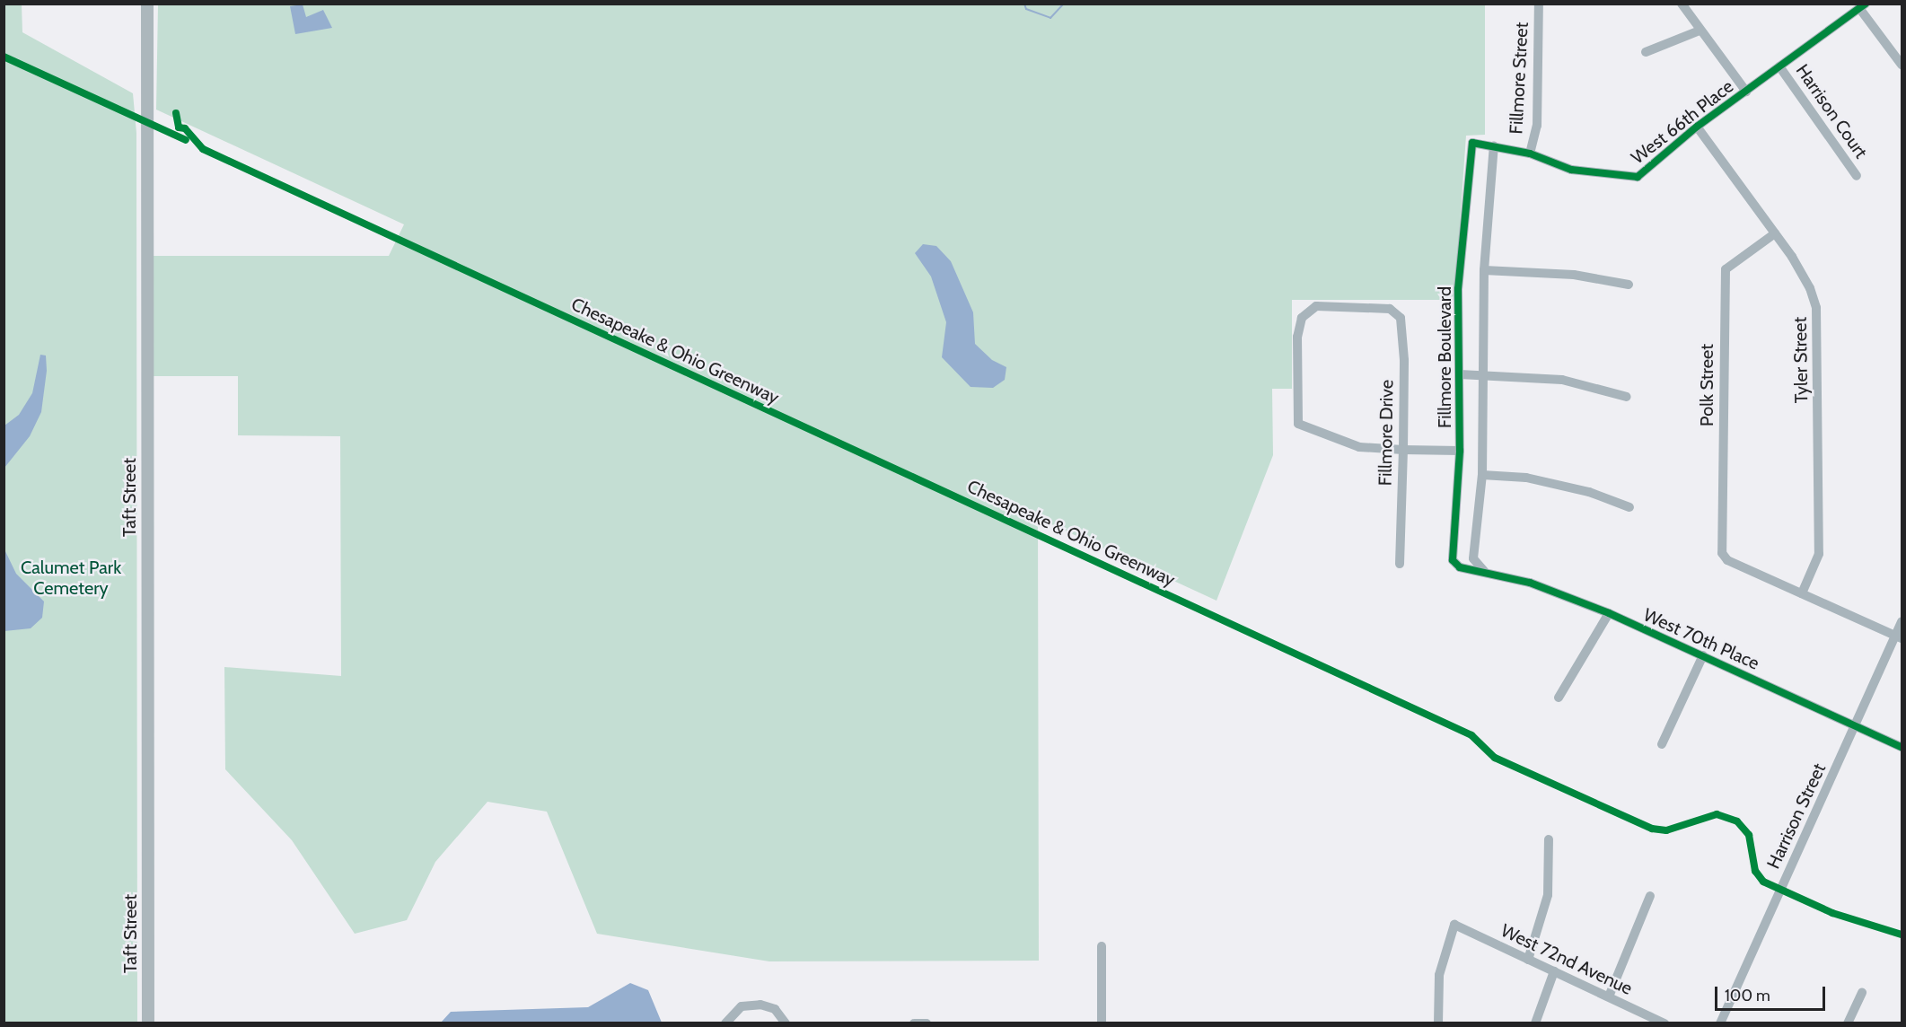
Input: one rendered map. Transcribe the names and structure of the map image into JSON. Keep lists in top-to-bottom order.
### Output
{
  "streets": {
    "main road": ["Taft Street"],
    "street": [
      "Fillmore Street",
      "Harrison Court",
      "West 66th Place",
      "Fillmore Boulevard",
      "Tyler Street",
      "Polk Street",
      "Fillmore Drive",
      "West 70th Place",
      "Harrison Street",
      "West 72nd Avenue"
    ],
    "cycle path": ["Chesapeake & Ohio Greenway"]
  },
  "crossings": [
    ["Fillmore Street", "West 66th Place"],
    ["Harrison Court", "West 66th Place"],
    ["West 66th Place", "Fillmore Boulevard"],
    ["West 66th Place", "Tyler Street"],
    ["Fillmore Boulevard", "West 70th Place"],
    ["Tyler Street", "Polk Street"],
    ["West 70th Place", "Harrison Street"]
  ],
  "parks": ["Calumet Park Cemetery"],
  "scale_bar": "100 m"
}
